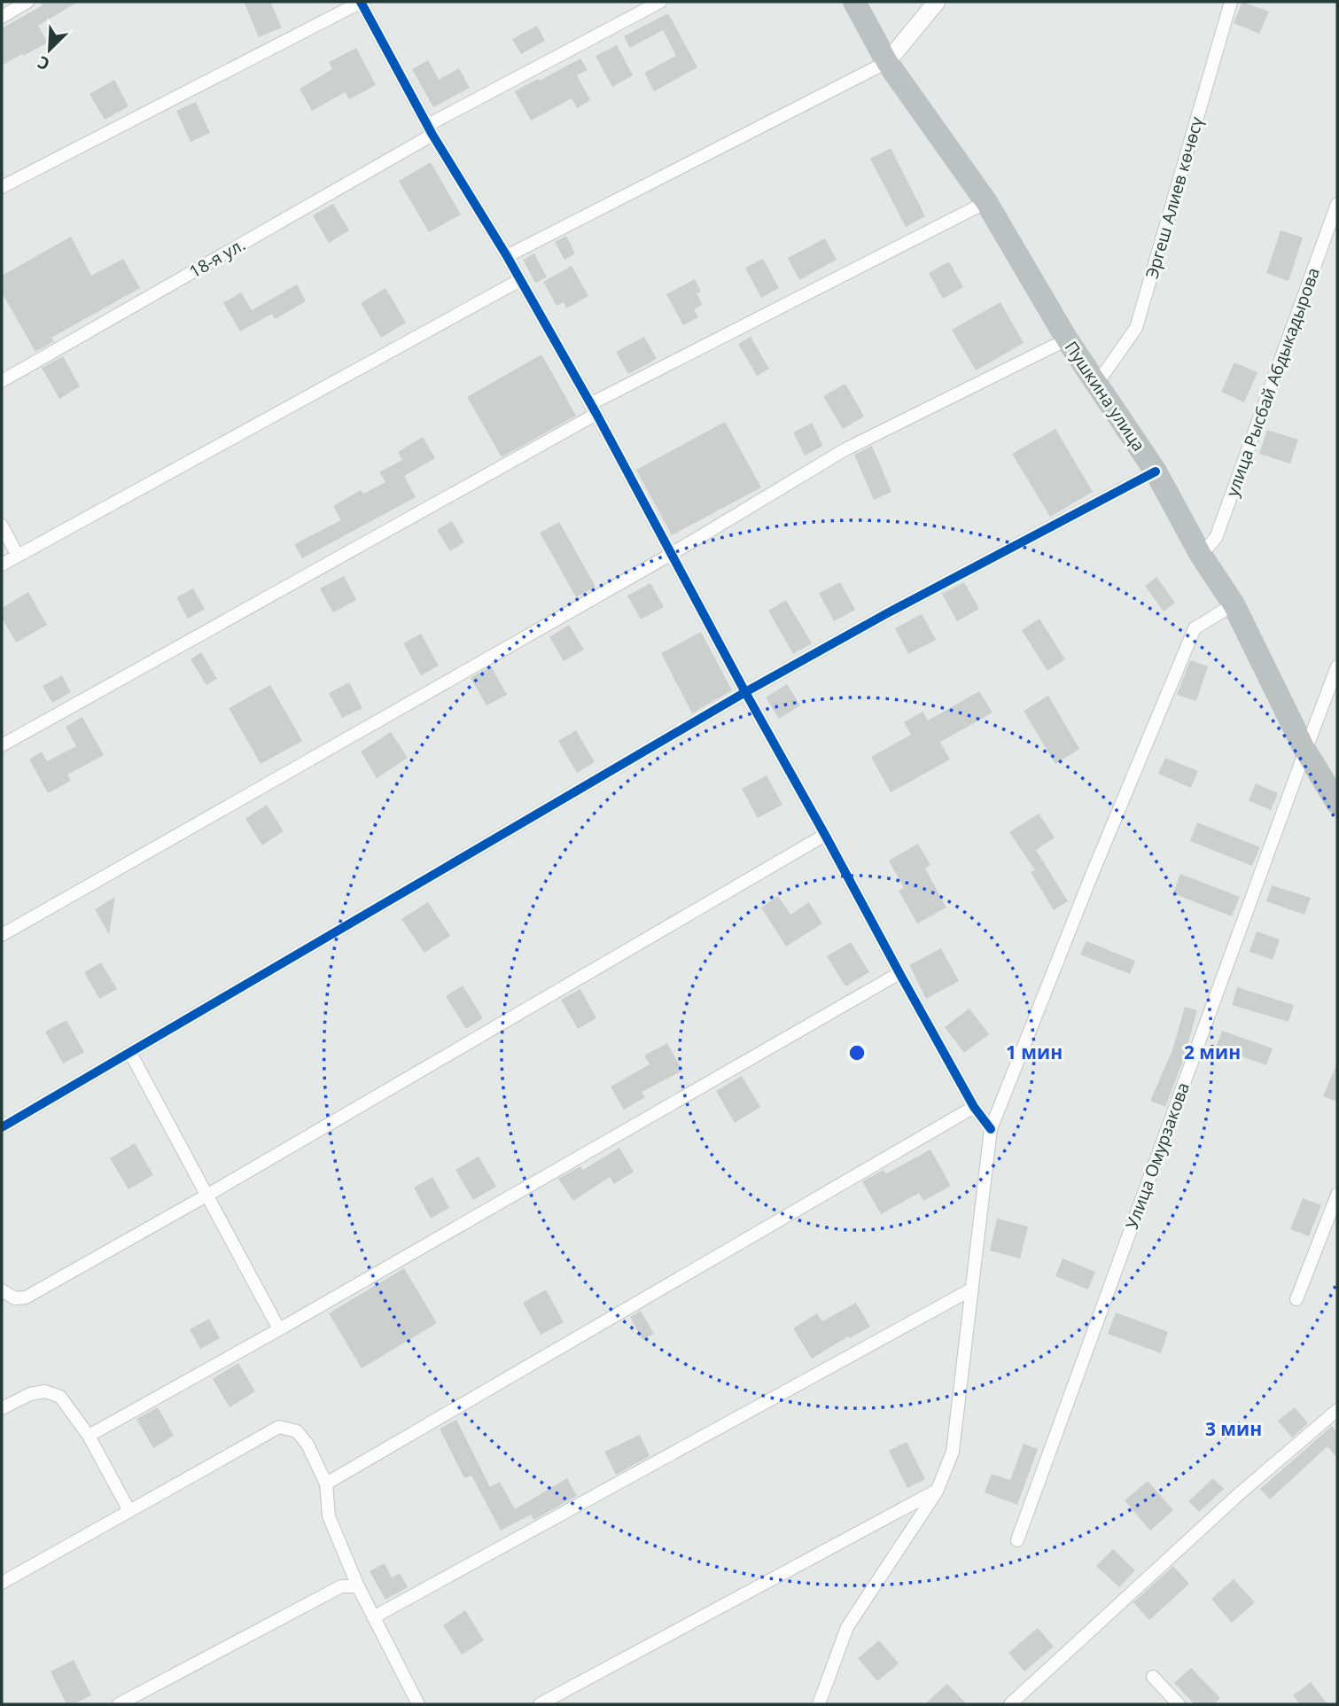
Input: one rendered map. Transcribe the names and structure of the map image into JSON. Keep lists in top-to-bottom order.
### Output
{
  "streets": {
    "highway": ["Пушкина улица"],
    "street": [
      "Эргеш Алиев көчөсү",
      "18-я ул.",
      "улица Рысбай Абдыкадырова",
      "Улица Омурзакова"
    ]
  },
  "crossings": [
    ["Эргеш Алиев көчөсү", "Пушкина улица"],
    ["улица Рысбай Абдыкадырова", "Пушкина улица"],
    ["Пушкина улица", "Улица Омурзакова"]
  ],
  "north": "bottom left",
  "rings": ["1 мин", "2 мин", "3 мин"]
}
